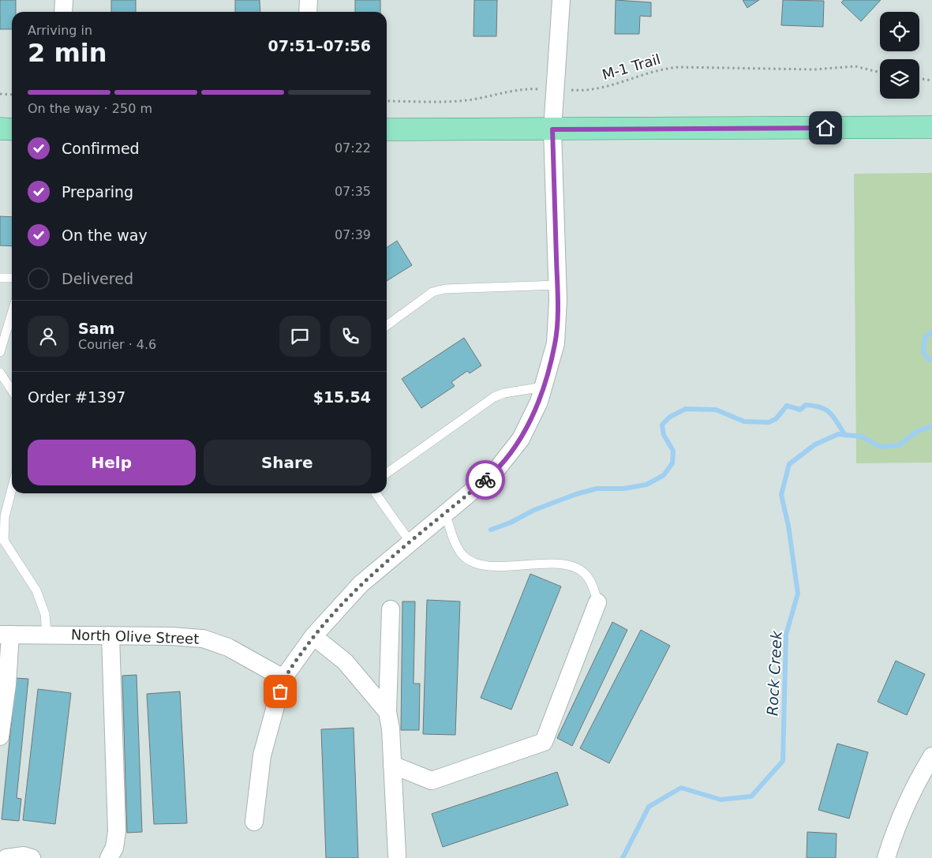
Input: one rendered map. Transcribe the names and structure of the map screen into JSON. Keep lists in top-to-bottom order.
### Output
{
  "streets": {
    "street": ["North Olive Street"],
    "path": ["M-1 Trail"]
  },
  "water": ["Rock Creek"],
  "page": {
    "heading": ["2 min", "Arriving in", "07:51–07:56"],
    "panel": [
      "Sam",
      "Courier · 4.6",
      "Order #1397",
      "$15.54"
    ],
    "bar": "On the way · 250 m",
    "list": [
      ["Confirmed", "07:22"],
      ["Preparing", "07:35"],
      ["On the way", "07:39"],
      "Delivered"
    ],
    "buttons": ["Help", "Share"]
  }
}
